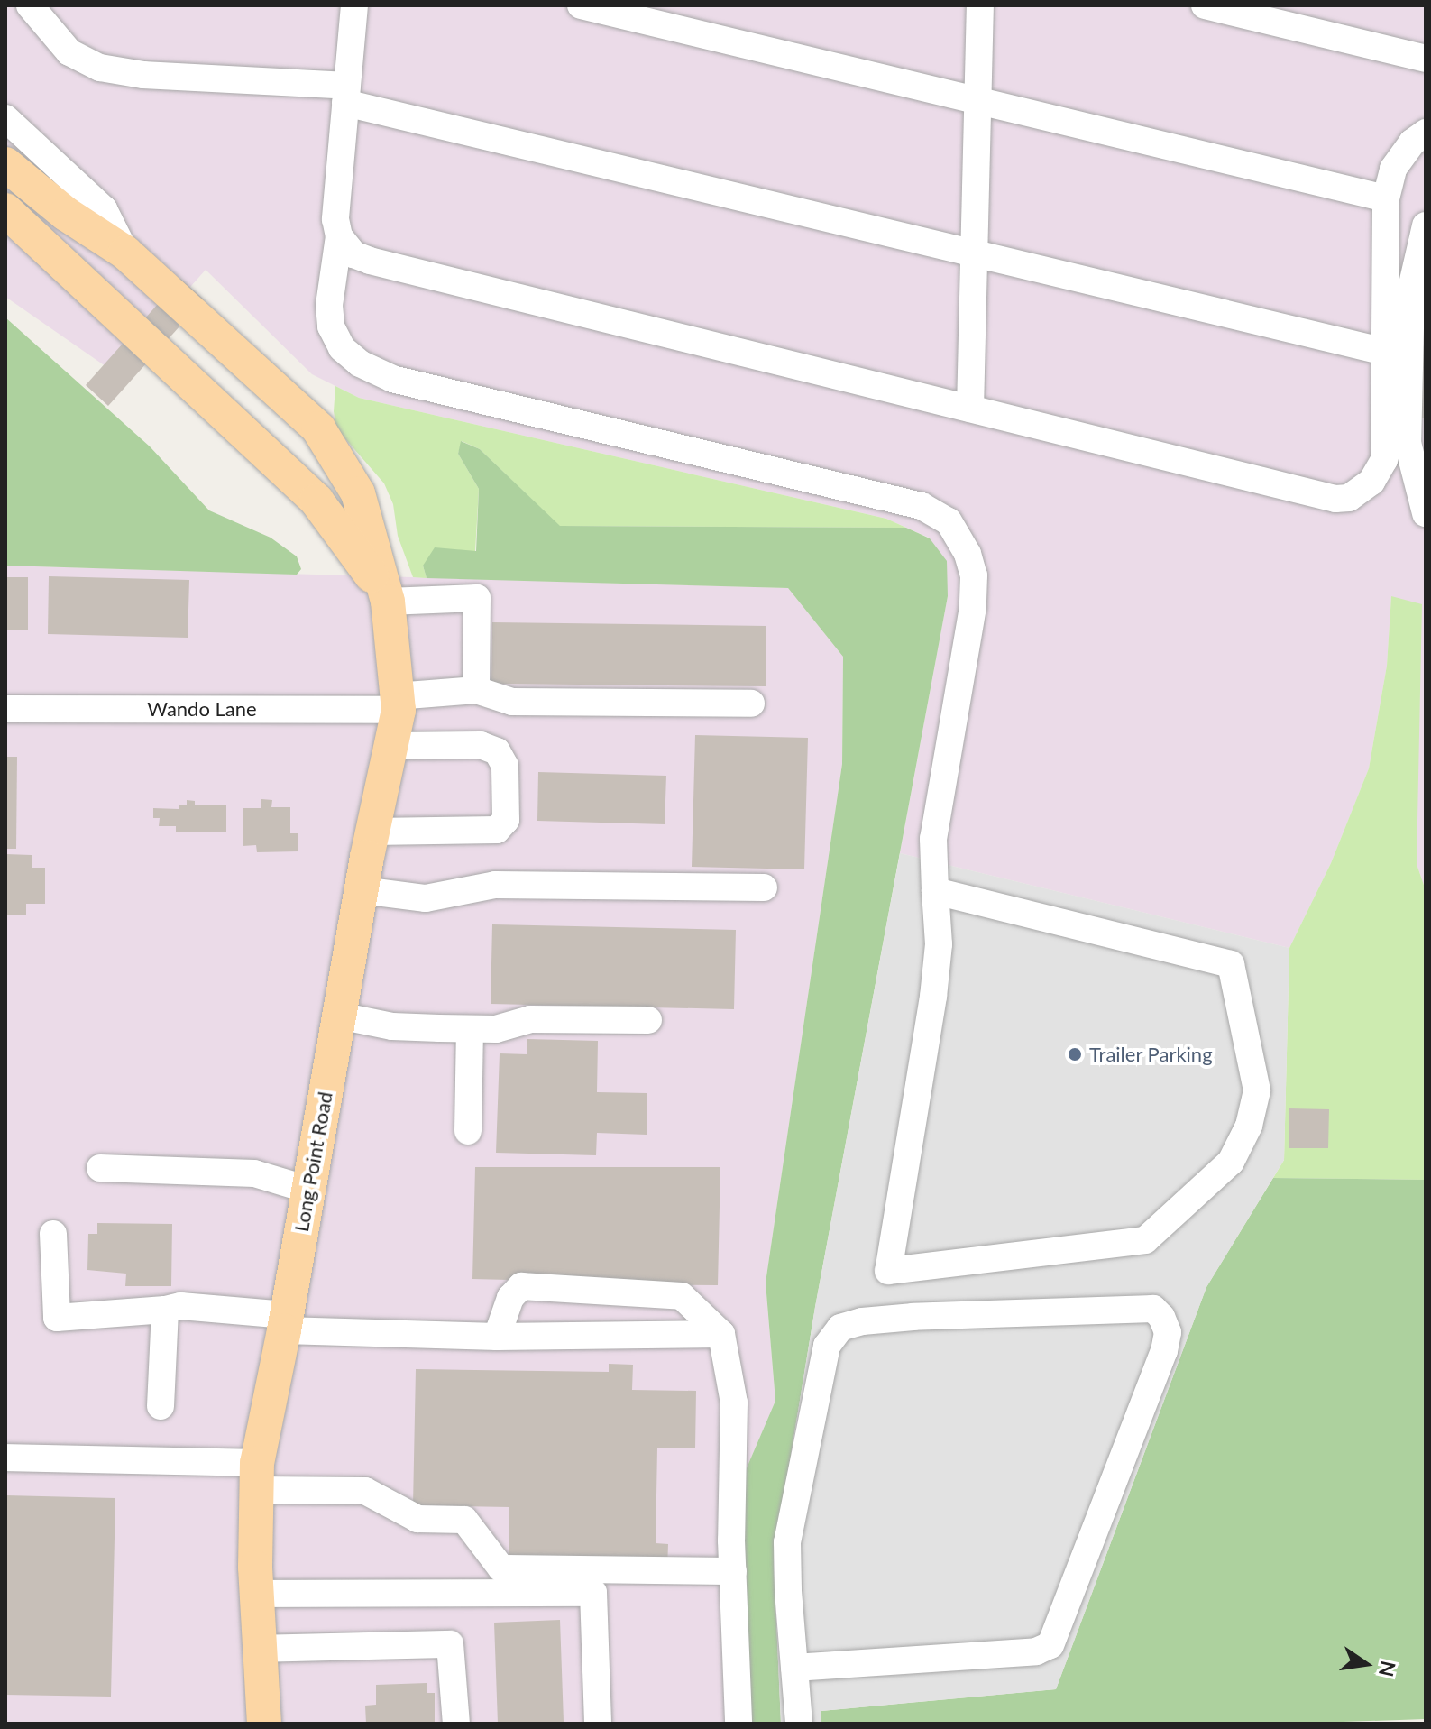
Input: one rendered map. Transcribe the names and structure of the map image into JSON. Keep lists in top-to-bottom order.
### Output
{
  "streets": {
    "main road": ["Long Point Road"],
    "street": ["Wando Lane"]
  },
  "crossings": [
    ["Wando Lane", "Long Point Road"]
  ],
  "places": ["Trailer Parking"],
  "north": "right"
}
